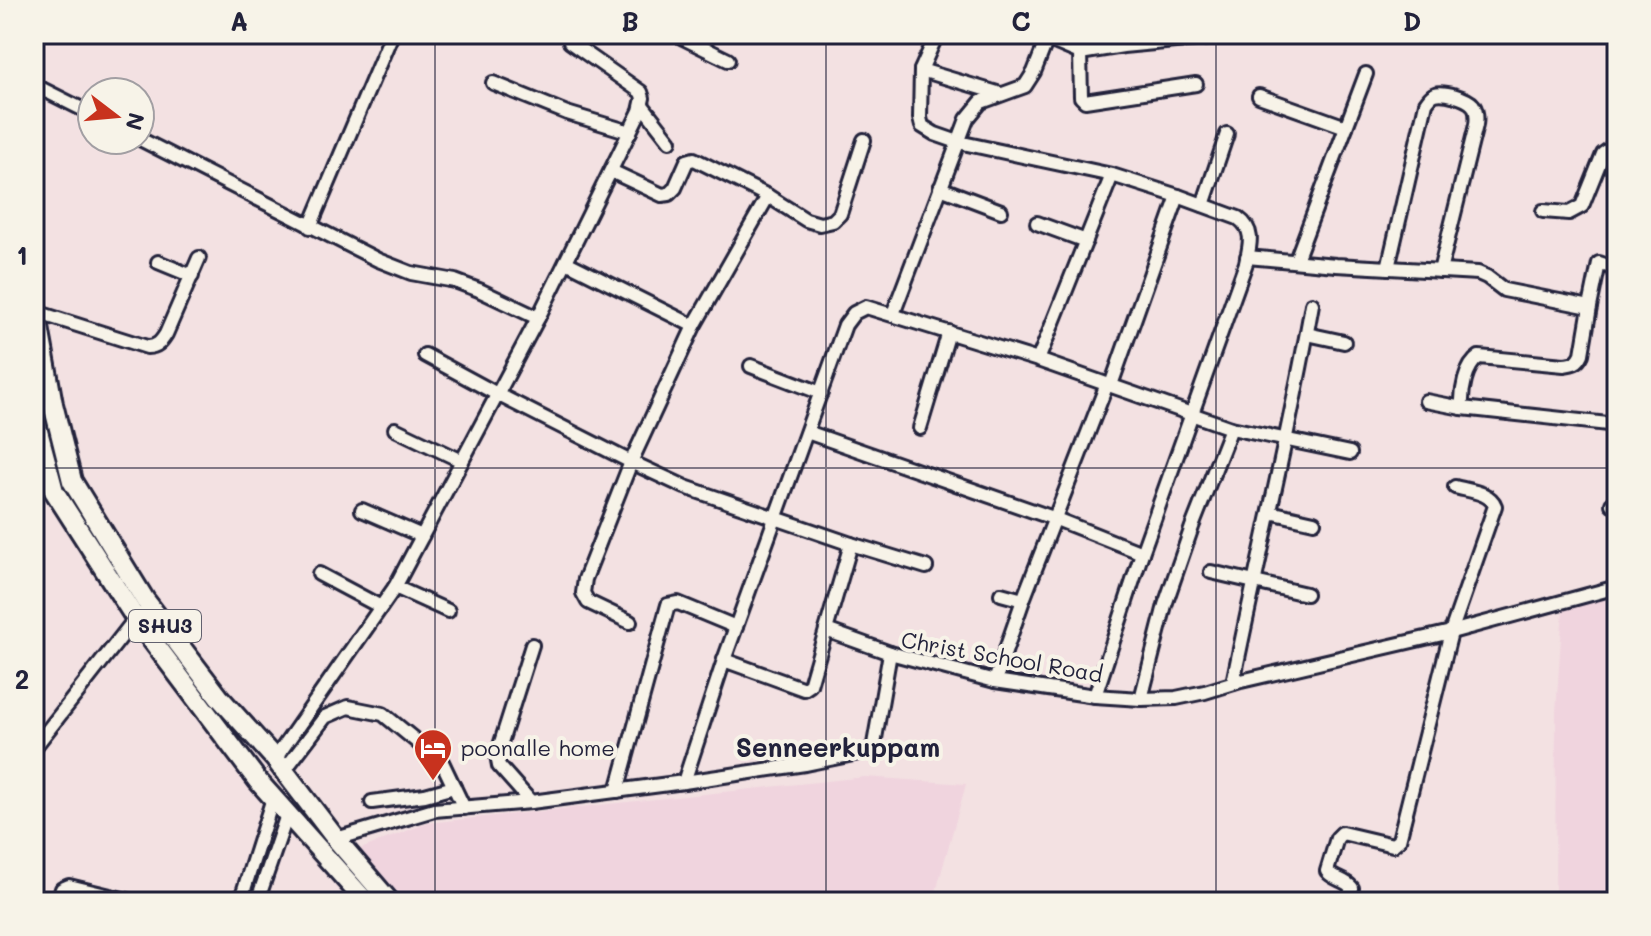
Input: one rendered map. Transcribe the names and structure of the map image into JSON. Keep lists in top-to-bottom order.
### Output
{
  "streets": {
    "main road": ["SHU3"],
    "street": ["Christ School Road"]
  },
  "crossings": [
    ["SHU3", "Christ School Road"]
  ],
  "districts": ["Senneerkuppam"],
  "places": {
    "hotel": ["poonalle home"]
  },
  "north": "right",
  "grid": {
    "columns": [
      "A",
      "B",
      "C",
      "D"
    ],
    "rows": ["1", "2"]
  }
}
